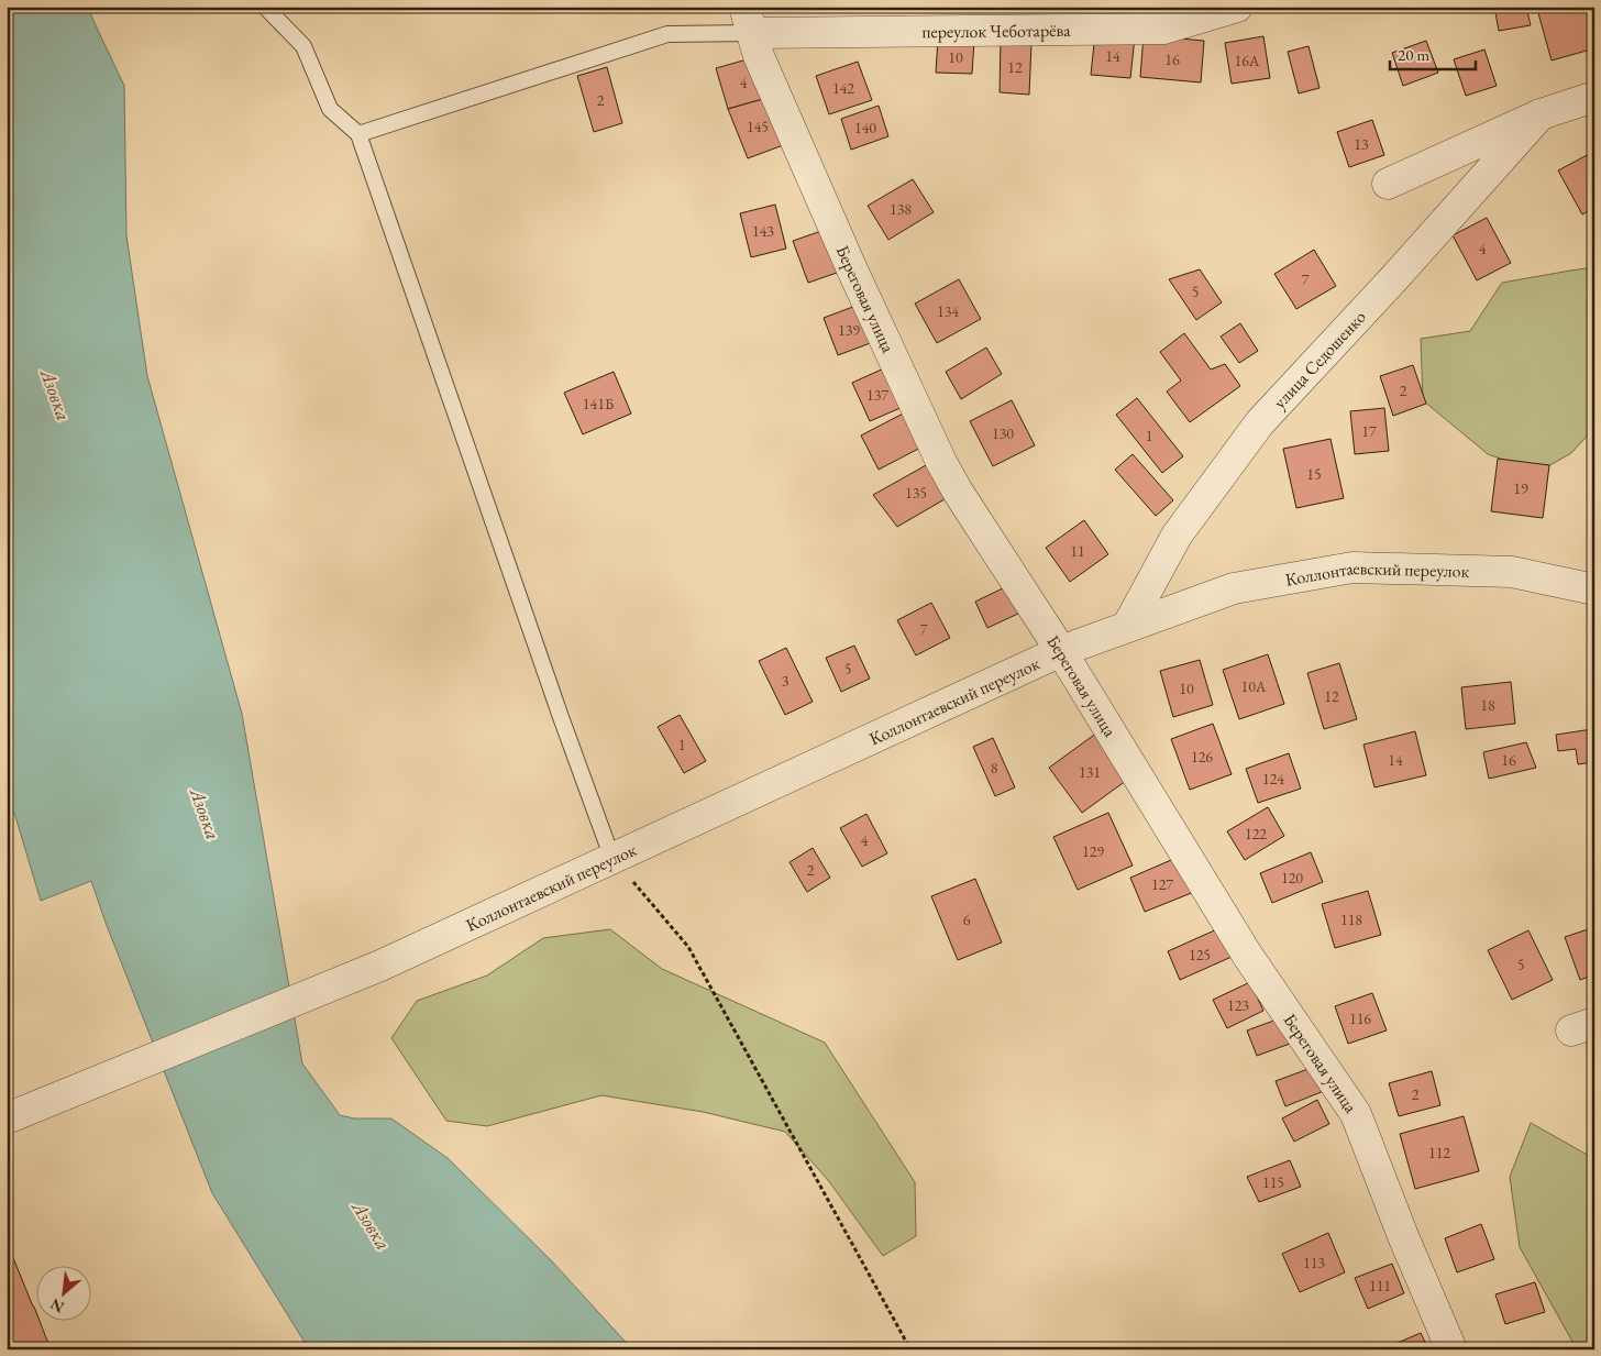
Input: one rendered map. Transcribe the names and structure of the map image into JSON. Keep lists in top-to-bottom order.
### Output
{
  "streets": {
    "street": [
      "переулок Чеботарёва",
      "Береговая улица",
      "улица Седошенко",
      "Коллонтаевский переулок"
    ]
  },
  "crossings": [
    ["переулок Чеботарёва", "Береговая улица"],
    ["Береговая улица", "Коллонтаевский переулок"],
    ["улица Седошенко", "Коллонтаевский переулок"]
  ],
  "water": ["Азовка"],
  "house_numbers": [
    "14",
    "10",
    "16",
    "16А",
    "12",
    "4",
    "142",
    "2",
    "145",
    "140",
    "13",
    "138",
    "143",
    "4",
    "7",
    "5",
    "134",
    "139",
    "2",
    "137",
    "141Б",
    "17",
    "130",
    "1",
    "15",
    "19",
    "135",
    "11",
    "7",
    "5",
    "3",
    "10А",
    "10",
    "12",
    "18",
    "1",
    "126",
    "14",
    "16",
    "8",
    "131",
    "124",
    "122",
    "4",
    "129",
    "2",
    "120",
    "127",
    "6",
    "118",
    "125",
    "5",
    "123",
    "116",
    "2",
    "112",
    "115",
    "113",
    "111"
  ],
  "scale_bar": "20 m",
  "north": "bottom left"
}
